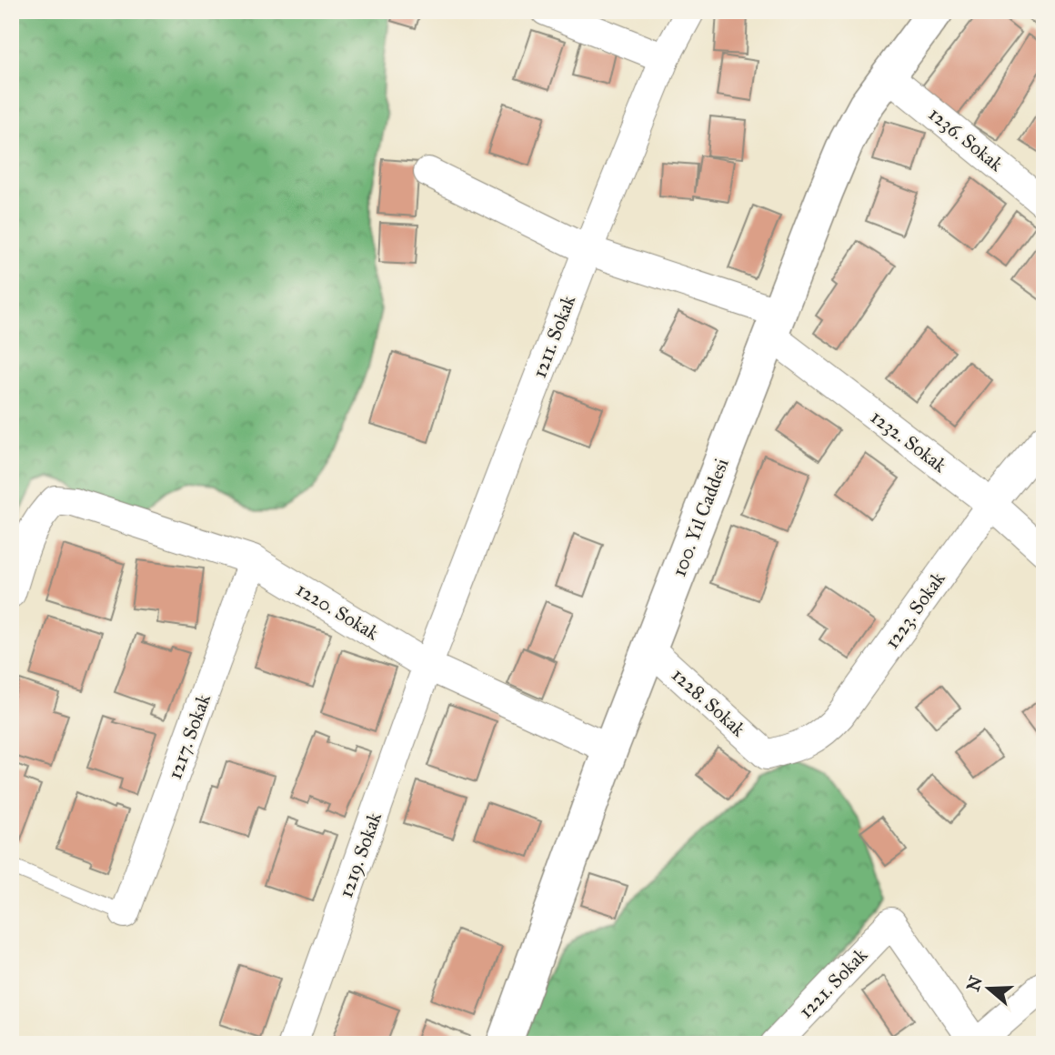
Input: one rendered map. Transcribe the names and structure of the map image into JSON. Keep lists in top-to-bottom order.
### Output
{
  "streets": {
    "street": [
      "1236. Sokak",
      "1211. Sokak",
      "1232. Sokak",
      "100. Yıl Caddesi",
      "1223. Sokak",
      "1220. Sokak",
      "1228. Sokak",
      "1217. Sokak",
      "1219. Sokak",
      "1221. Sokak"
    ]
  },
  "crossings": [
    ["1236. Sokak", "100. Yıl Caddesi"],
    ["1211. Sokak", "1232. Sokak"],
    ["1211. Sokak", "1220. Sokak"],
    ["1211. Sokak", "1219. Sokak"],
    ["1232. Sokak", "100. Yıl Caddesi"],
    ["1232. Sokak", "1223. Sokak"],
    ["100. Yıl Caddesi", "1220. Sokak"],
    ["100. Yıl Caddesi", "1228. Sokak"],
    ["1223. Sokak", "1228. Sokak"],
    ["1220. Sokak", "1217. Sokak"],
    ["1220. Sokak", "1219. Sokak"]
  ],
  "north": "left"
}
